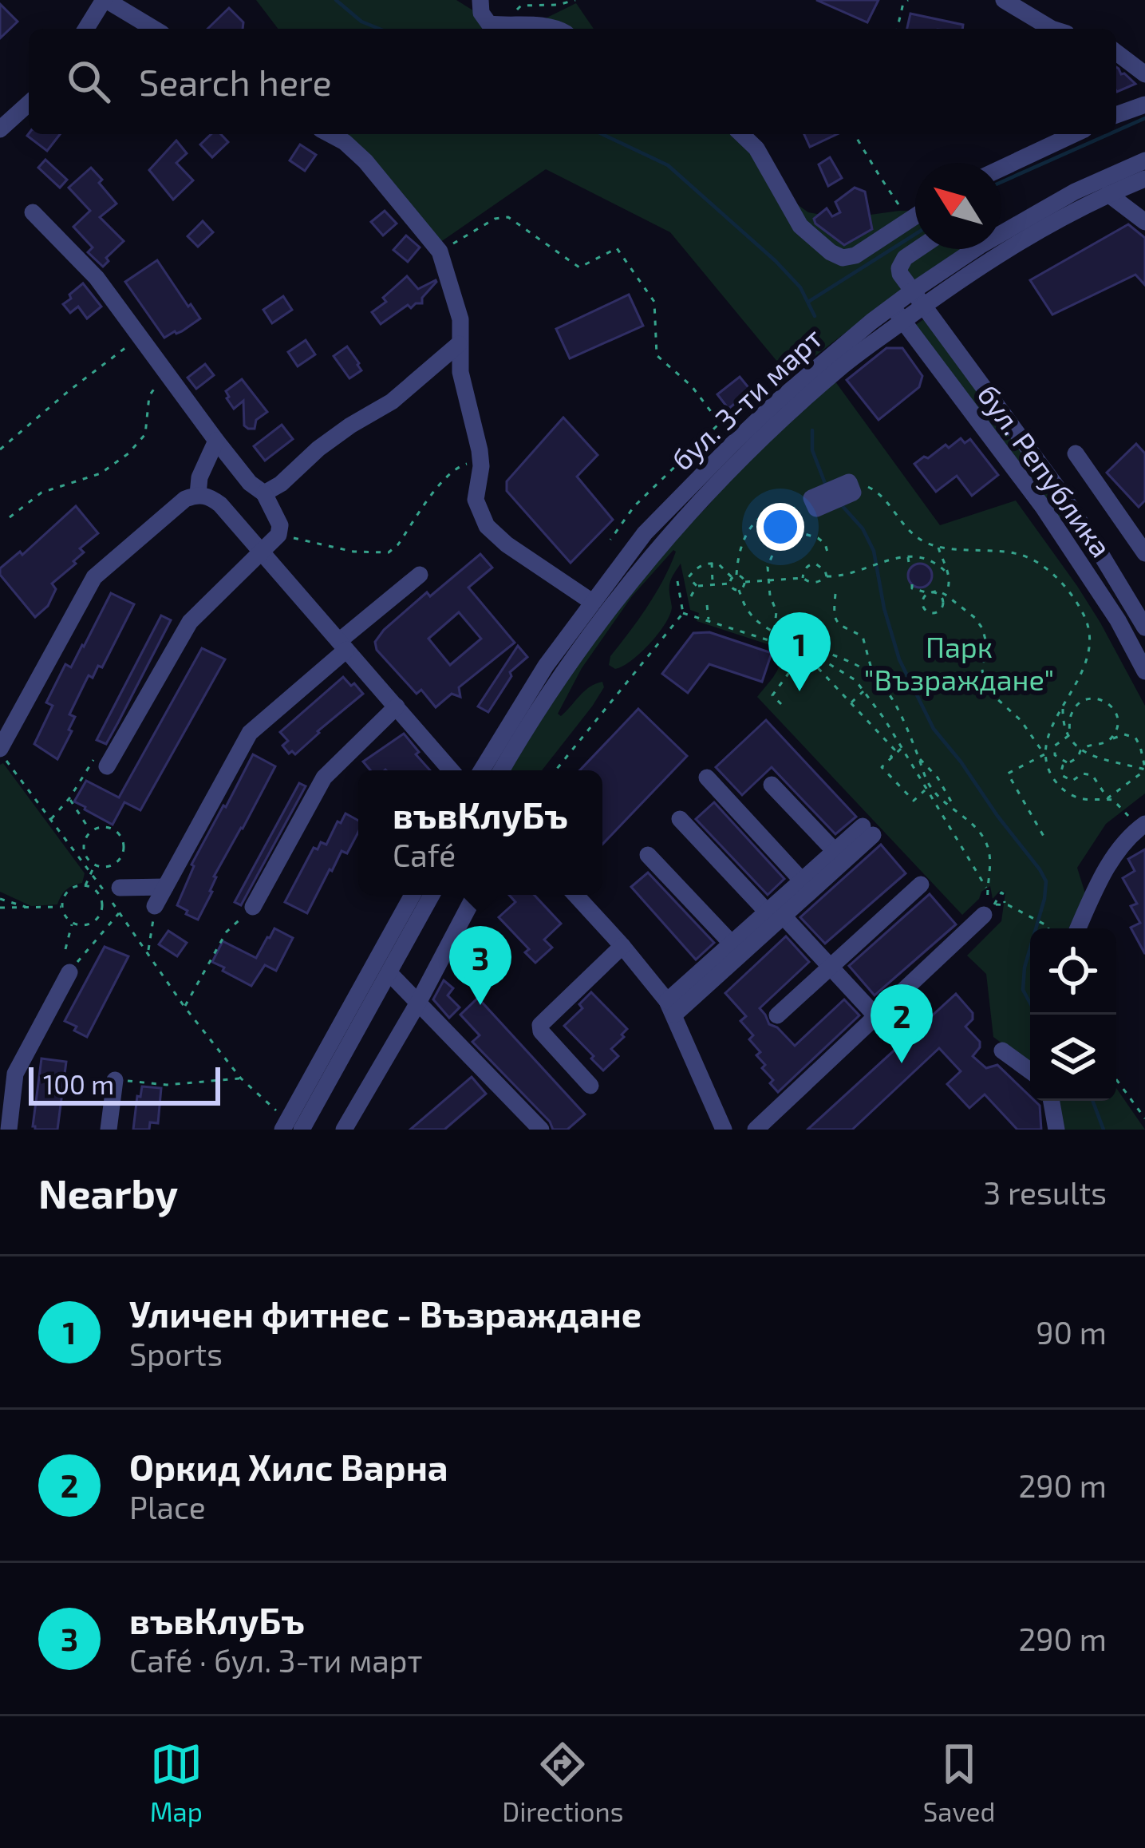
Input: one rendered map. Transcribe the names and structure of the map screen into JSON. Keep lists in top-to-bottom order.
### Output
{
  "streets": {
    "street": ["бул. 3-ти март", "бул. Република"]
  },
  "crossings": [
    ["бул. 3-ти март", "бул. Република"]
  ],
  "parks": ["Парк \"Възраждане\""],
  "scale_bar": "100 m",
  "north": "top left",
  "page": {
    "search": "Search here",
    "pins": ["1", "3", "2"],
    "popup": ["въвКлуБъ", "Café"],
    "scale": "100 m",
    "heading": ["Nearby", "3 results"],
    "list": [
      {
        "mark": "1",
        "name": "Уличен фитнес - Възраждане",
        "note": "Sports",
        "value": "90 m"
      },
      {
        "mark": "2",
        "name": "Оркид Хилс Варна",
        "note": "Place",
        "value": "290 m"
      },
      {
        "mark": "3",
        "name": "въвКлуБъ",
        "note": "Café · бул. 3-ти март",
        "value": "290 m"
      }
    ],
    "nav": ["Map", "Directions", "Saved"]
  }
}
